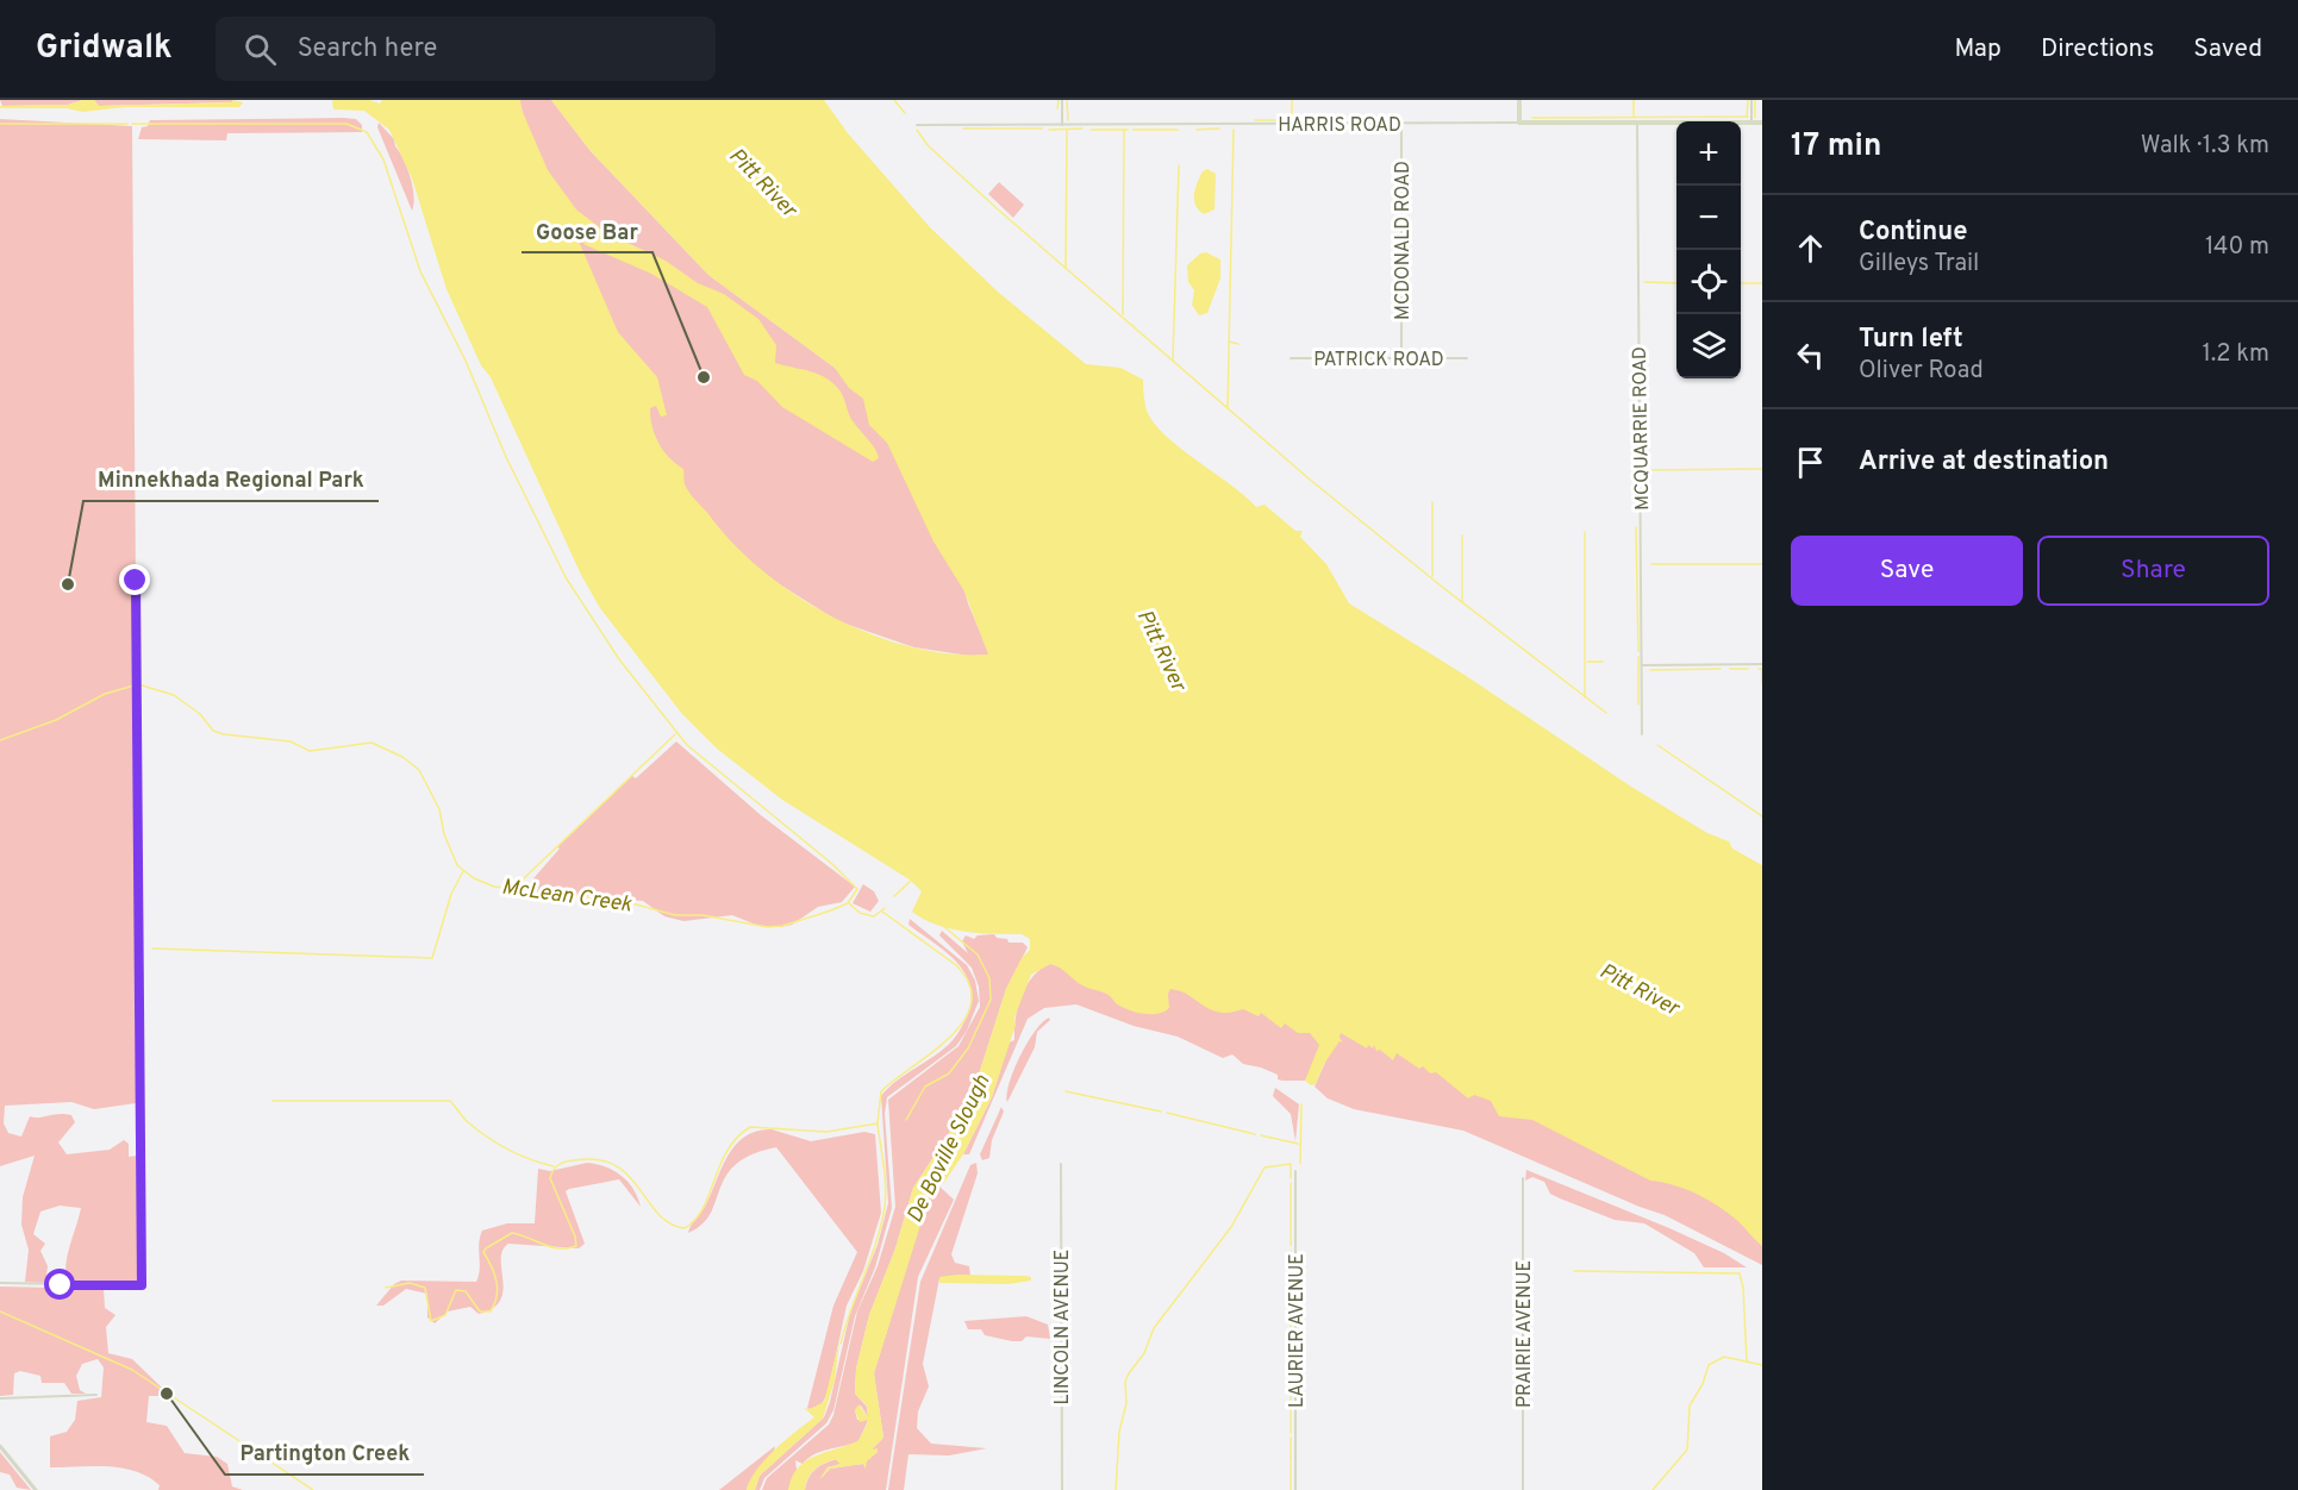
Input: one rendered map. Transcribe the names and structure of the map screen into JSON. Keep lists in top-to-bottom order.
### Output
{
  "streets": {
    "main road": ["HARRIS ROAD"],
    "street": [
      "MCDONALD ROAD",
      "PATRICK ROAD",
      "MCQUARRIE ROAD",
      "LINCOLN AVENUE",
      "LAURIER AVENUE",
      "PRAIRIE AVENUE"
    ]
  },
  "crossings": [
    ["HARRIS ROAD", "MCDONALD ROAD"],
    ["HARRIS ROAD", "MCQUARRIE ROAD"],
    ["MCDONALD ROAD", "PATRICK ROAD"]
  ],
  "water": ["Pitt River", "McLean Creek", "De Boville Slough"],
  "places": ["Goose Bar", "Minnekhada Regional Park", "Partington Creek"],
  "page": {
    "header": "Gridwalk",
    "search": "Search here",
    "nav": ["Map", "Directions", "Saved"],
    "heading": ["17 min", "Walk · 1.3 km"],
    "map_buttons": ["+", "−"],
    "list": [
      ["Continue", "Gilleys Trail", "140 m"],
      ["Turn left", "Oliver Road", "1.2 km"],
      "Arrive at destination"
    ],
    "buttons": ["Save", "Share"]
  }
}
